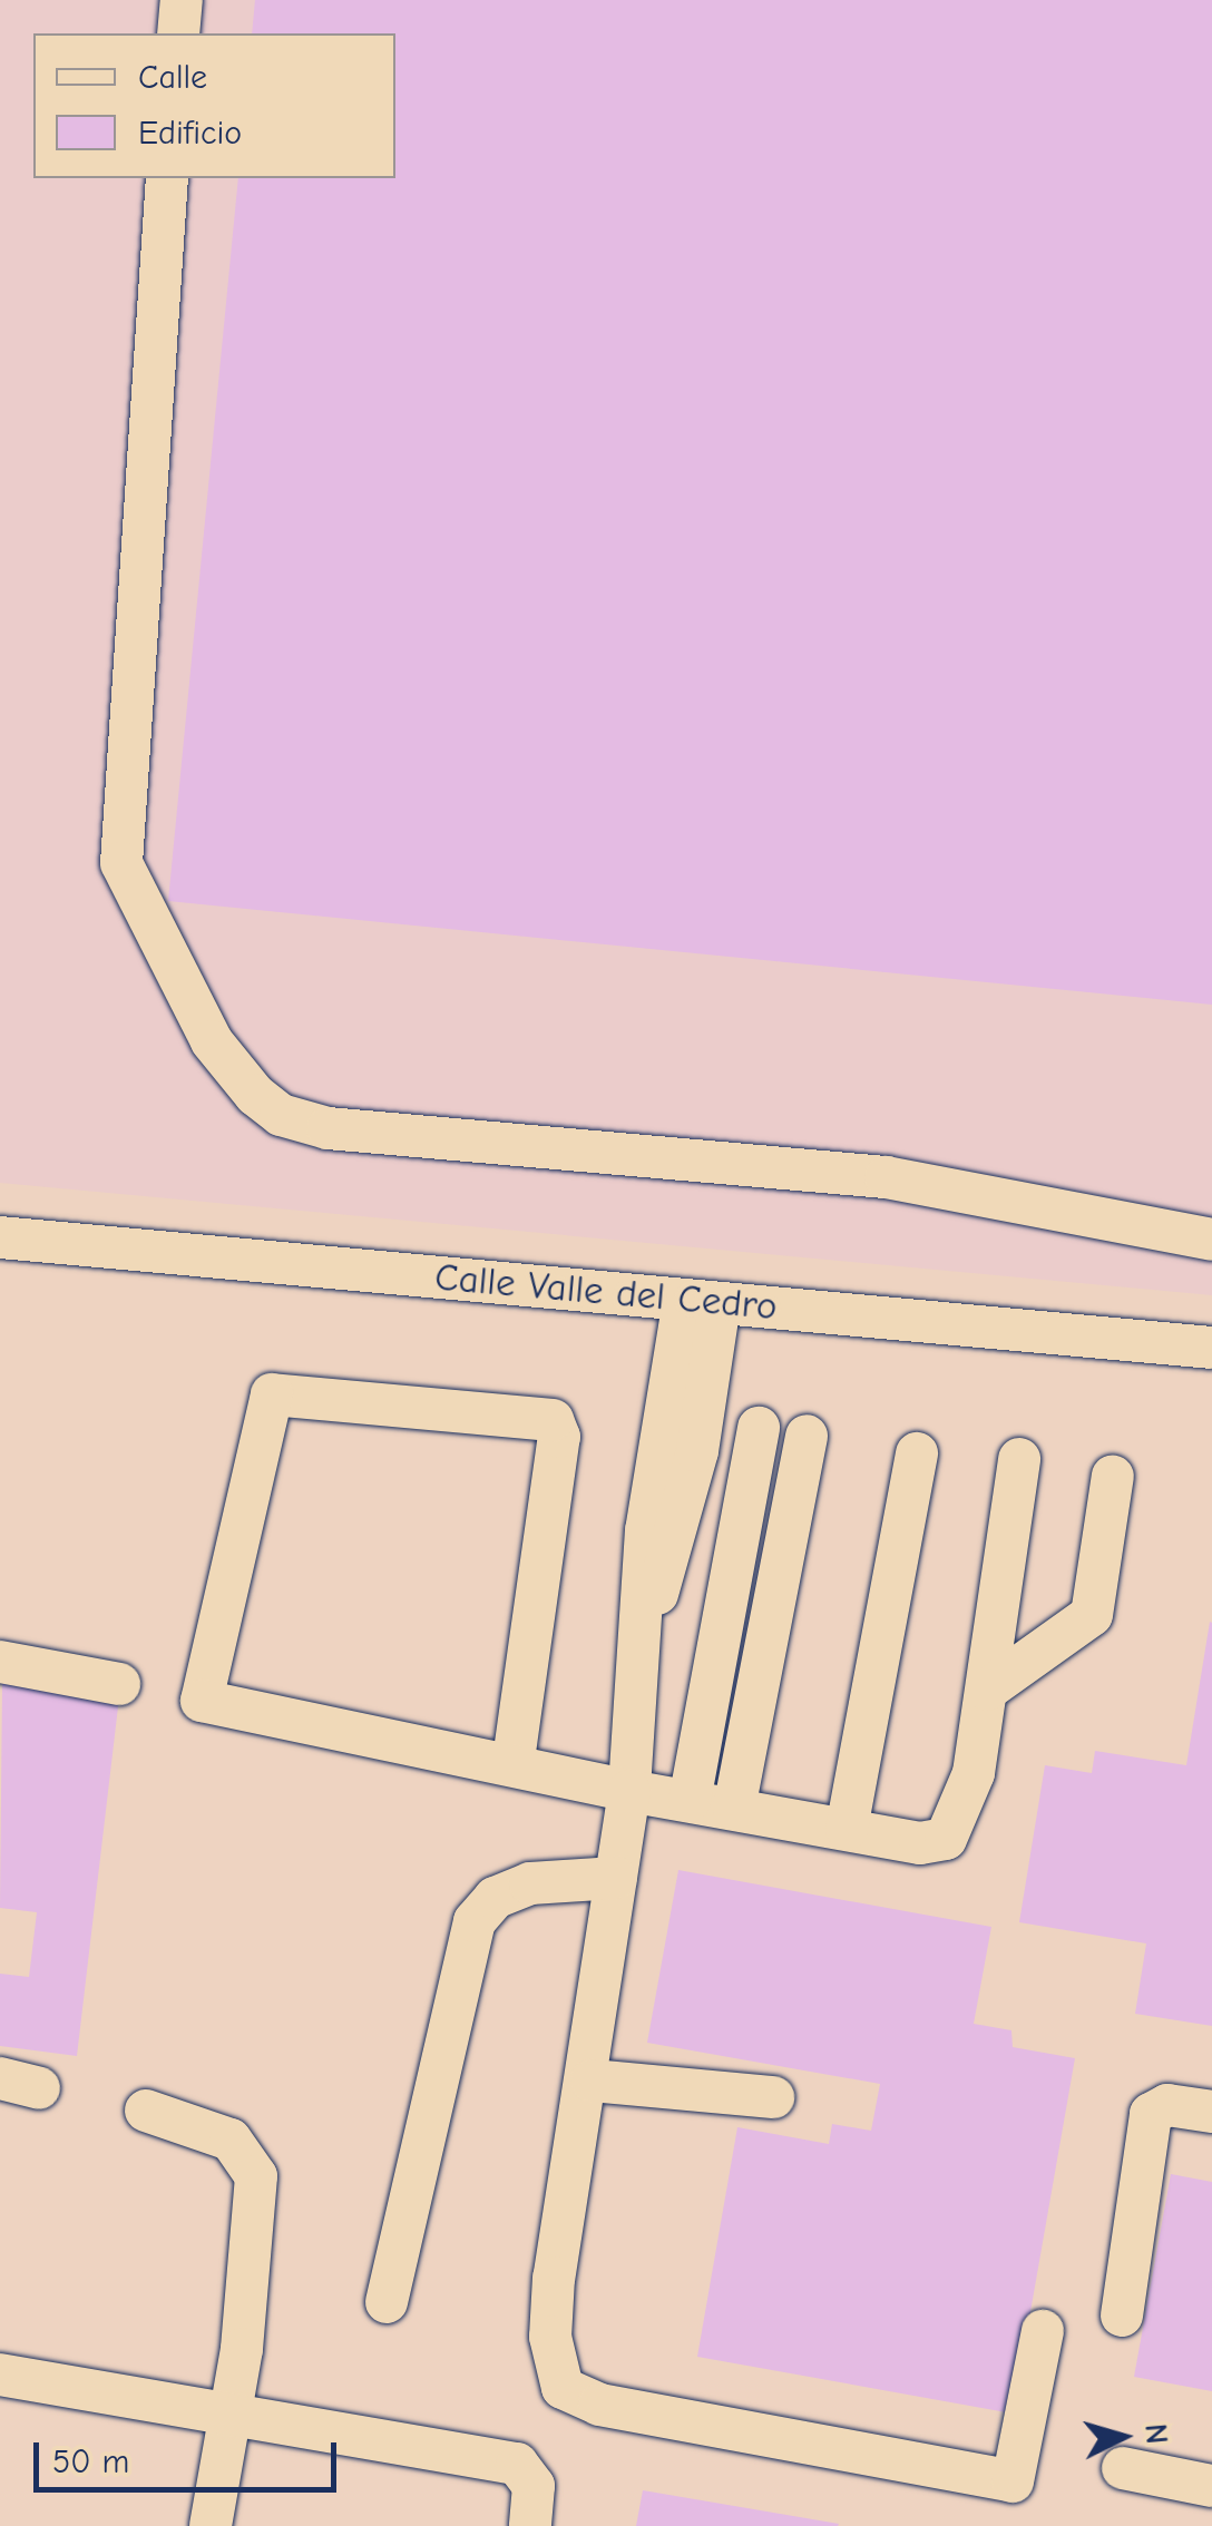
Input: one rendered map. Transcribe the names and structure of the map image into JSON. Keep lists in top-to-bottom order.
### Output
{
  "streets": {
    "street": ["Calle Valle del Cedro"]
  },
  "legend": ["Calle", "Edificio"],
  "scale_bar": "50 m",
  "north": "right"
}
